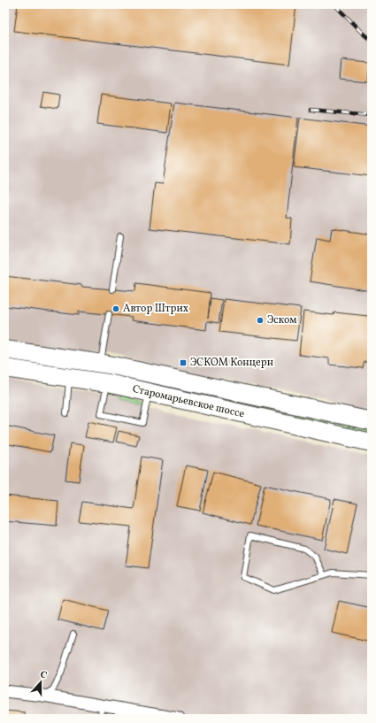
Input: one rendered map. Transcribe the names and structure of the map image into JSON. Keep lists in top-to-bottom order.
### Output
{
  "streets": {
    "main road": ["Старомарьевское шоссе"]
  },
  "places": {
    "other": ["Автор Штрих", "Эском"],
    "transit": ["ЭСКОМ Концерн"]
  },
  "north": "top"
}
